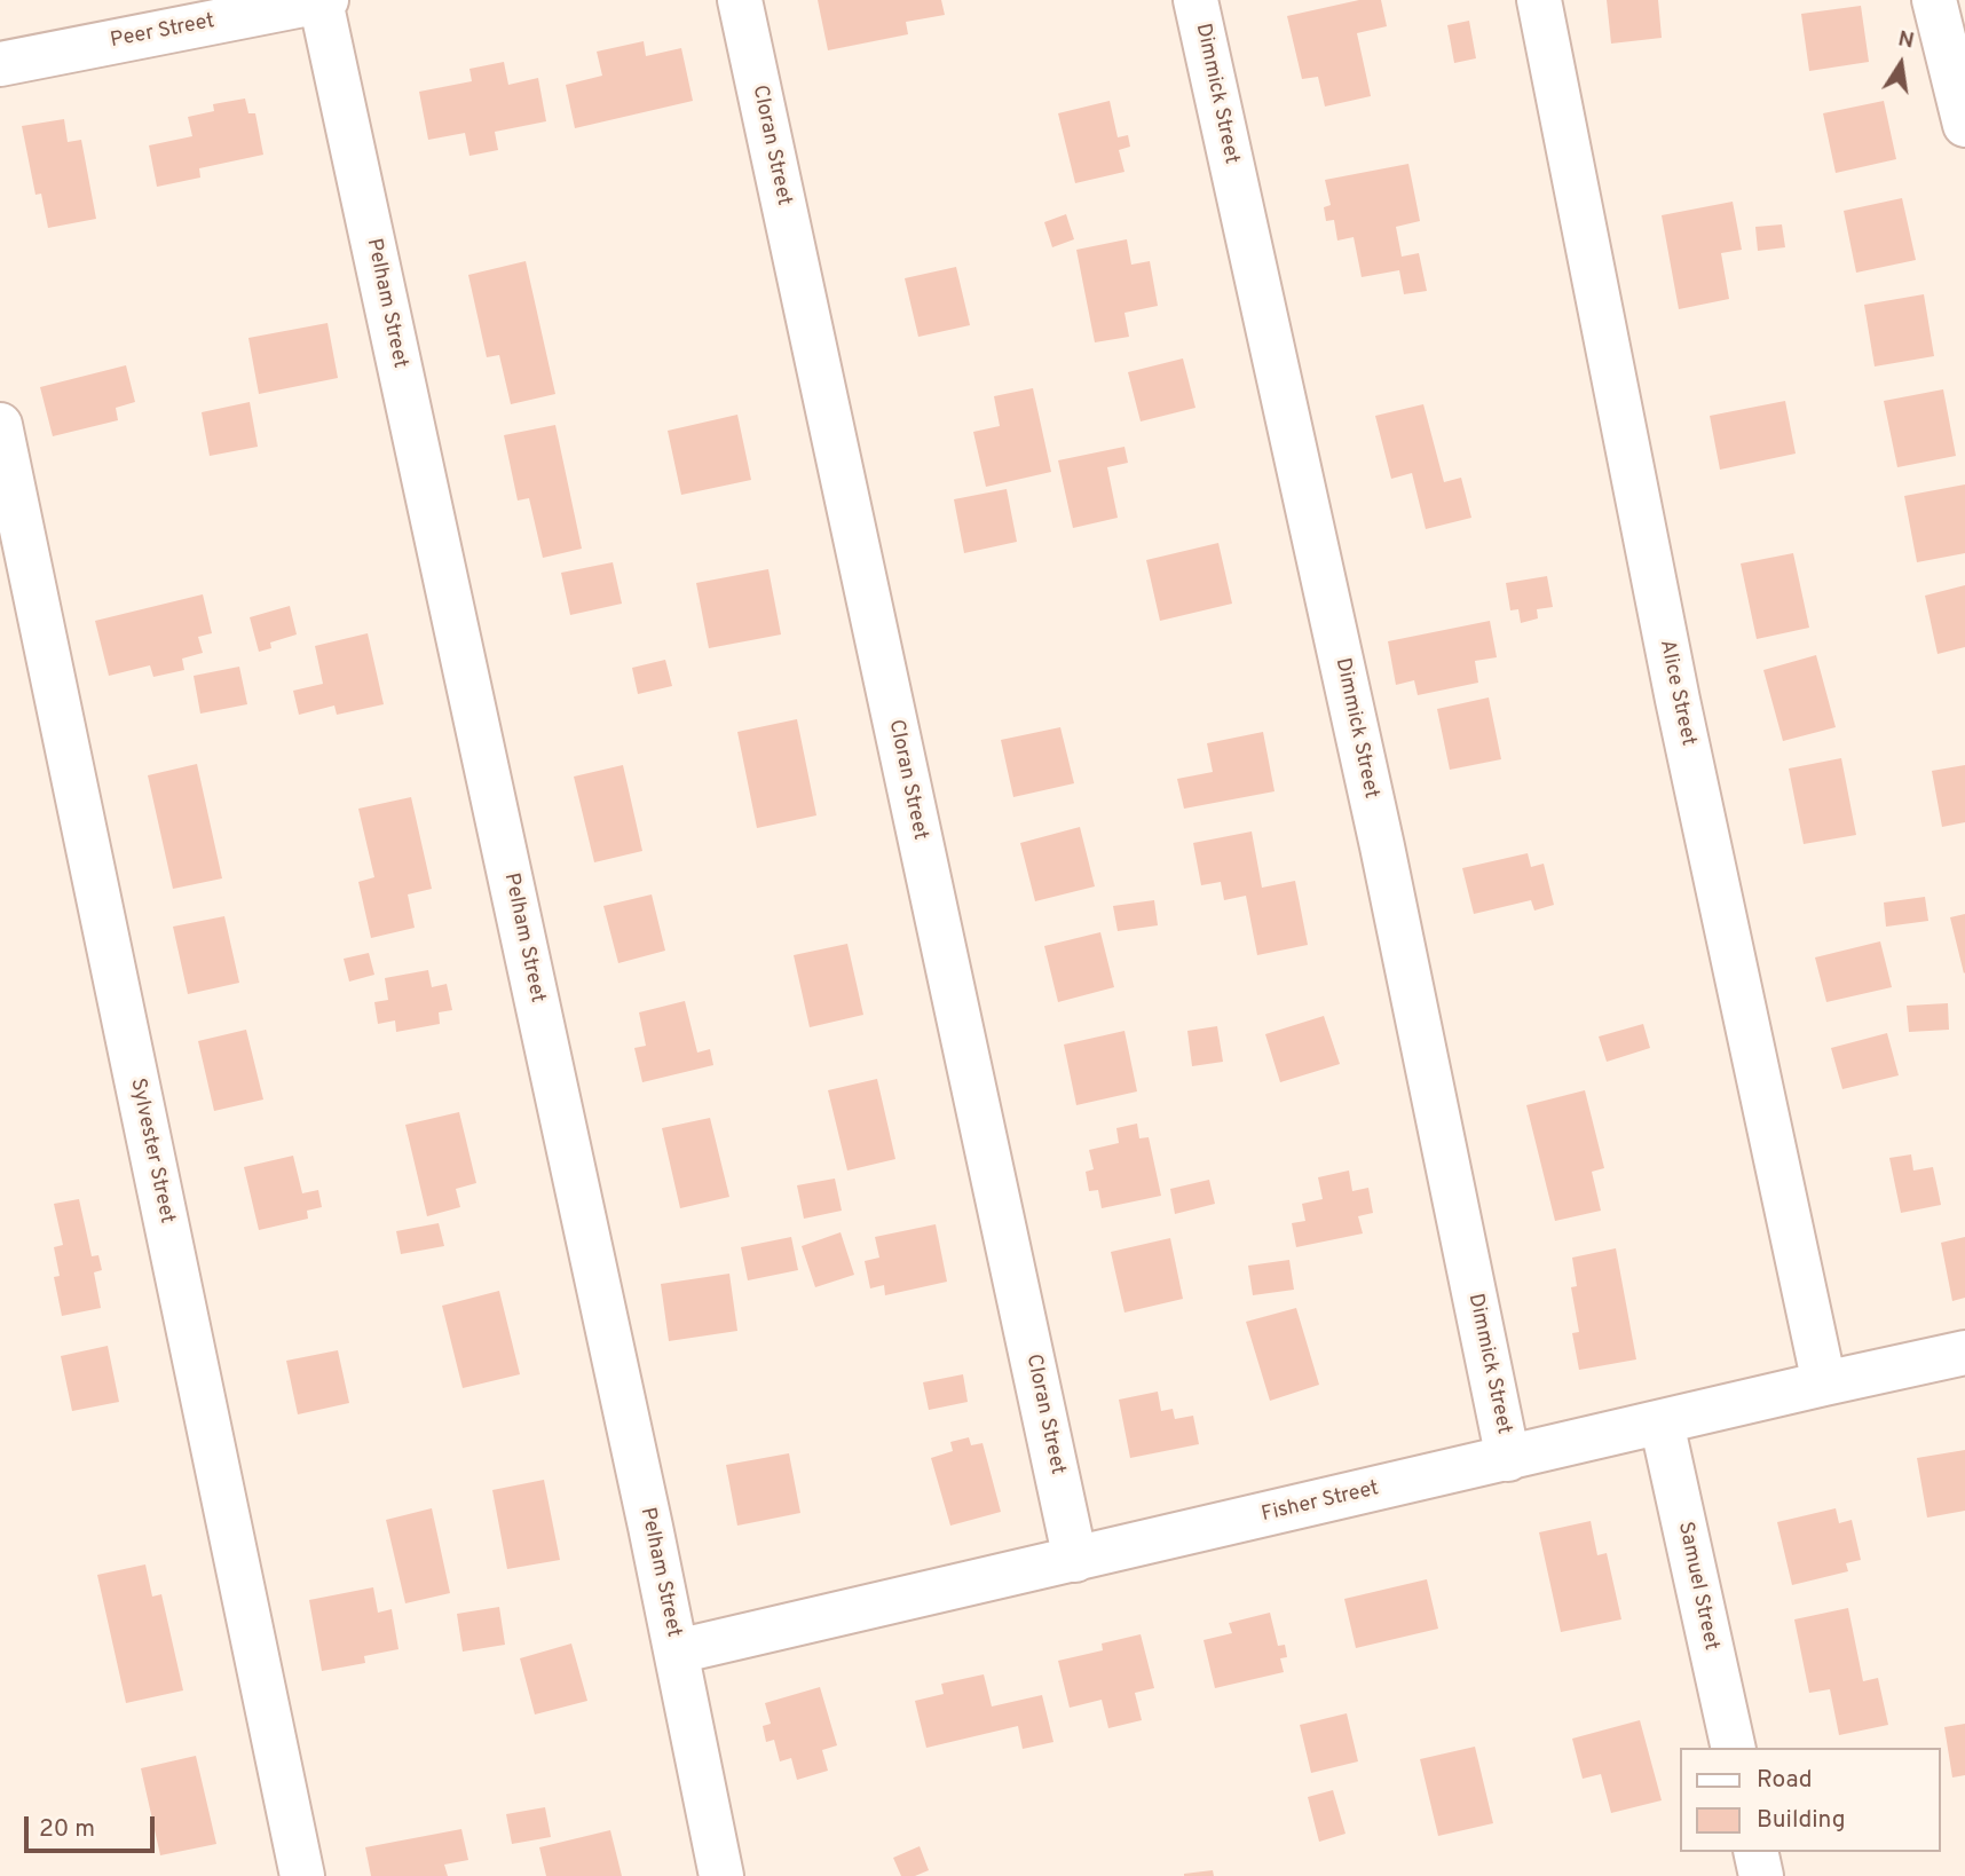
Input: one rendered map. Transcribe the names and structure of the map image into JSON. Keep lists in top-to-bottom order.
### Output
{
  "streets": {
    "street": [
      "Peer Street",
      "Dimmick Street",
      "Cloran Street",
      "Pelham Street",
      "Alice Street",
      "Sylvester Street",
      "Fisher Street",
      "Samuel Street"
    ]
  },
  "crossings": [
    ["Peer Street", "Pelham Street"],
    ["Dimmick Street", "Fisher Street"],
    ["Cloran Street", "Fisher Street"],
    ["Pelham Street", "Fisher Street"],
    ["Alice Street", "Fisher Street"],
    ["Fisher Street", "Samuel Street"]
  ],
  "legend": ["Road", "Building"],
  "scale_bar": "20 m",
  "north": "top"
}
